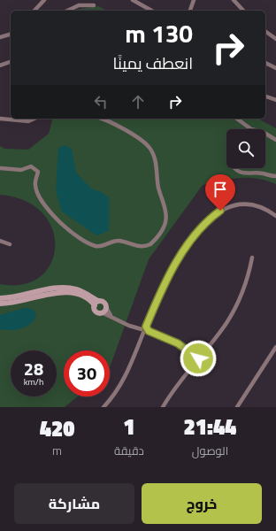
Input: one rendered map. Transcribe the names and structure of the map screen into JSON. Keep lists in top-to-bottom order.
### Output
{
  "page": {
    "turn": ["130 m", "انعطف يمينًا"],
    "speed": "28 km/h",
    "limit": "30",
    "eta": [
      "21:44",
      "الوصول",
      "1",
      "دقيقة",
      "420",
      "m"
    ],
    "buttons": ["خروج", "مشاركة"]
  }
}
